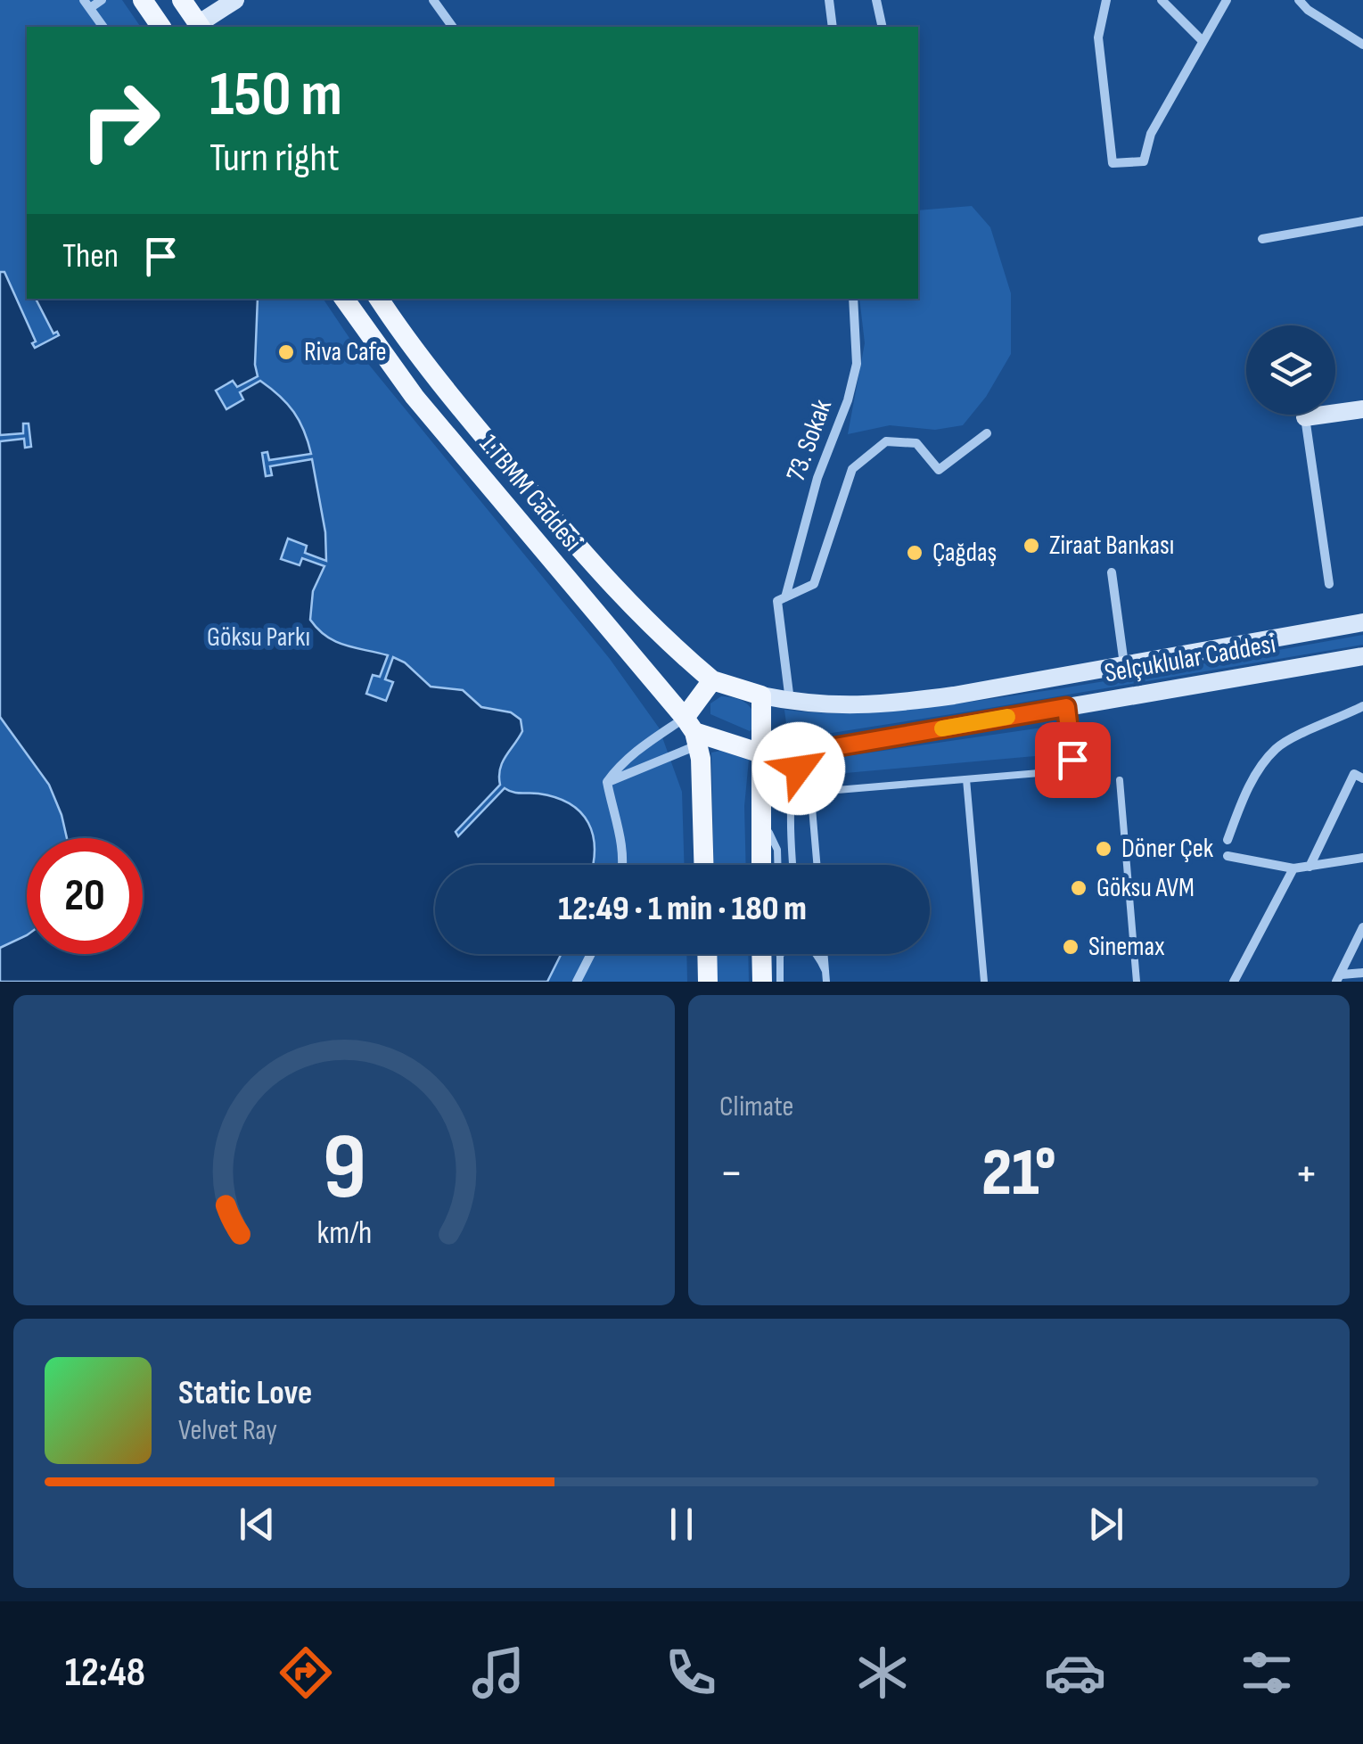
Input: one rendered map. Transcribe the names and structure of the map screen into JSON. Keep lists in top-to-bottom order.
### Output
{
  "streets": {
    "main road": ["1.TBMM Caddesi", "Selçuklular Caddesi"],
    "street": ["73. Sokak"]
  },
  "crossings": [
    ["73. Sokak", "Selçuklular Caddesi"]
  ],
  "parks": ["Göksu Parkı"],
  "places": [
    "Riva Cafe",
    "Ziraat Bankası",
    "Çağdaş",
    "Döner Çek",
    "Göksu AVM",
    "Sinemax"
  ],
  "page": {
    "turn": ["150 m", "Turn right"],
    "then": "Then",
    "limit": "20",
    "trip": "12:49 · 1 min · 180 m",
    "tile": "Climate",
    "heat": ["−", "21°", "+"],
    "song": ["Static Love", "Velvet Ray"],
    "tabs": "12:48",
    "gauge": ["9", "km/h"]
  }
}
